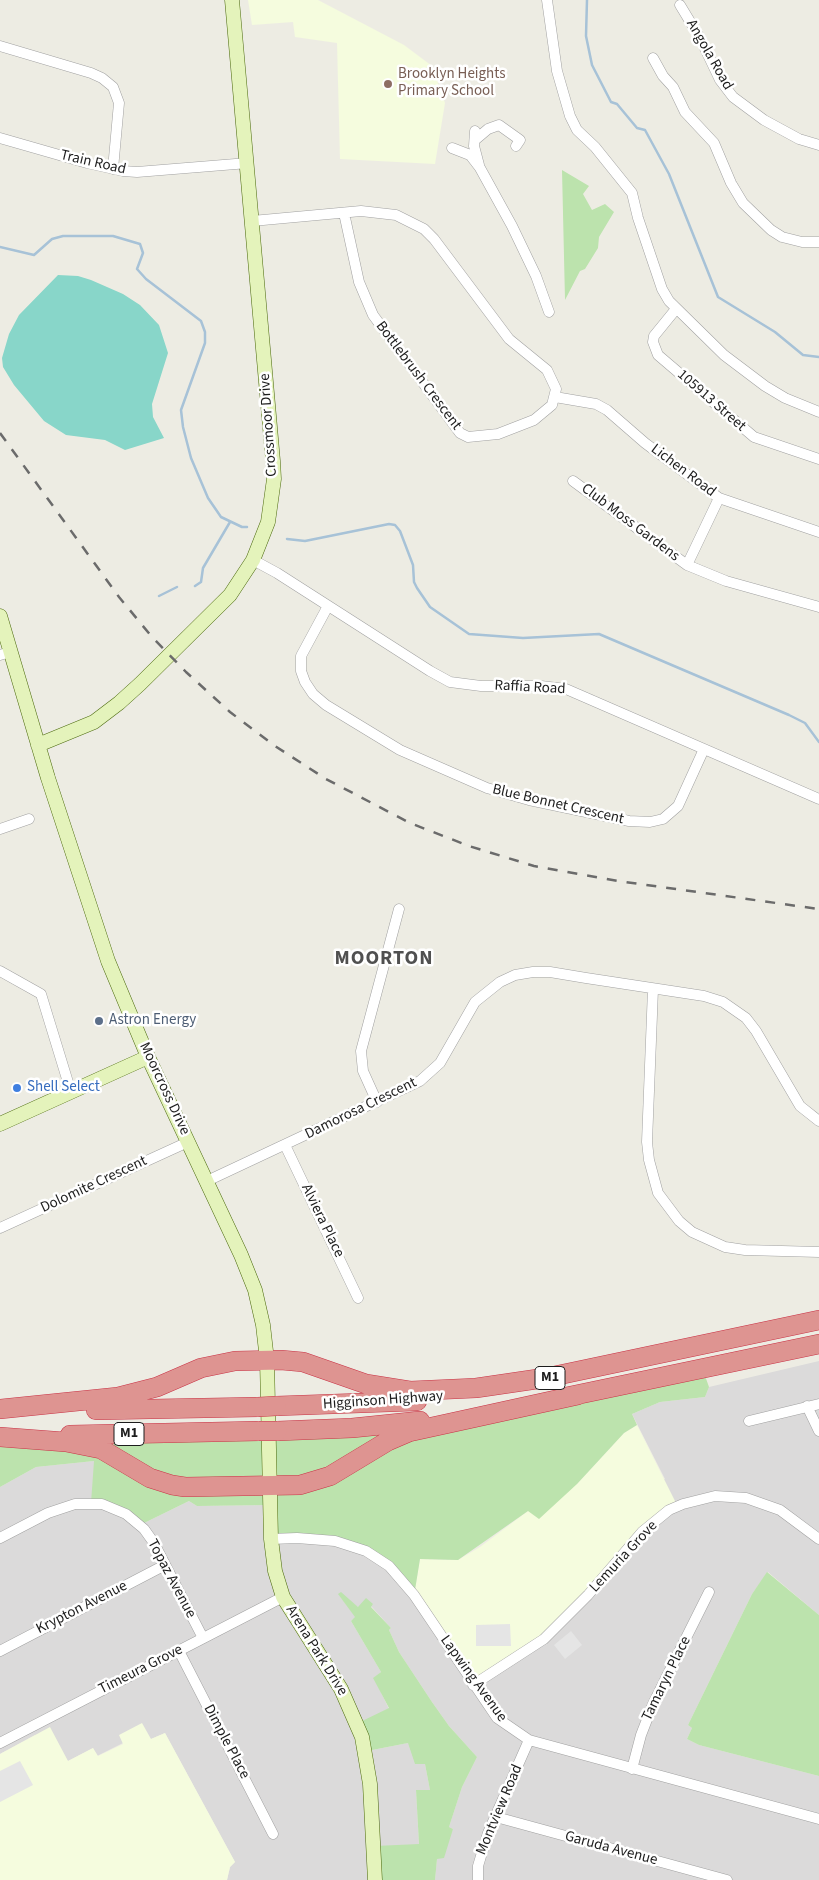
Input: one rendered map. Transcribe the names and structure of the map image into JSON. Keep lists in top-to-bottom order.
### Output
{
  "streets": {
    "highway": ["M1", "Higginson Highway"],
    "street": [
      "Angola Road",
      "Train Road",
      "Bottlebrush Crescent",
      "105913 Street",
      "Crossmoor Drive",
      "Lichen Road",
      "Club Moss Gardens",
      "Raffia Road",
      "Blue Bonnet Crescent",
      "Moorcross Drive",
      "Damorosa Crescent",
      "Dolomite Crescent",
      "Alviera Place",
      "Lemuria Grove",
      "Topaz Avenue",
      "Krypton Avenue",
      "Arena Park Drive",
      "Timeura Grove",
      "Lapwing Avenue",
      "Tamaryn Place",
      "Dimple Place",
      "Montview Road",
      "Garuda Avenue"
    ]
  },
  "crossings": [
    ["Train Road", "Crossmoor Drive"],
    ["Bottlebrush Crescent", "Lichen Road"],
    ["Crossmoor Drive", "Raffia Road"],
    ["Crossmoor Drive", "Moorcross Drive"],
    ["Lichen Road", "Club Moss Gardens"],
    ["Raffia Road", "Blue Bonnet Crescent"],
    ["Moorcross Drive", "Damorosa Crescent"],
    ["Moorcross Drive", "Dolomite Crescent"],
    ["Moorcross Drive", "Higginson Highway"],
    ["Moorcross Drive", "Arena Park Drive"],
    ["Damorosa Crescent", "Alviera Place"],
    ["Higginson Highway", "Arena Park Drive"],
    ["Lemuria Grove", "Lapwing Avenue"],
    ["Topaz Avenue", "Krypton Avenue"],
    ["Topaz Avenue", "Timeura Grove"],
    ["Arena Park Drive", "Timeura Grove"],
    ["Arena Park Drive", "Lapwing Avenue"],
    ["Timeura Grove", "Dimple Place"],
    ["Lapwing Avenue", "Tamaryn Place"],
    ["Lapwing Avenue", "Montview Road"],
    ["Montview Road", "Garuda Avenue"]
  ],
  "districts": ["MOORTON"],
  "places": ["Brooklyn Heights Primary School", "Astron Energy", "Shell Select"]
}
